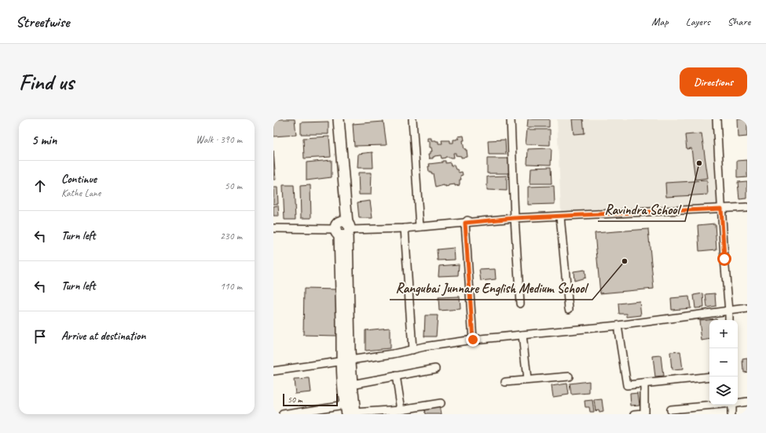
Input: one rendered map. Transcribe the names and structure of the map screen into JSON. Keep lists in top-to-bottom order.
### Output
{
  "places": ["Ravindra School", "Rangubai Junnare English Medium School"],
  "scale_bar": "50 m",
  "page": {
    "header": "Streetwise",
    "nav": ["Map", "Layers", "Share"],
    "buttons": "Directions",
    "title": "Find us",
    "heading": ["5 min", "Walk · 390 m"],
    "list": [
      ["Continue", "Kathe Lane", "50 m"],
      ["Turn left", "230 m"],
      ["Turn left", "110 m"],
      "Arrive at destination"
    ],
    "map_buttons": ["+", "−"],
    "scale": "50 m"
  }
}
